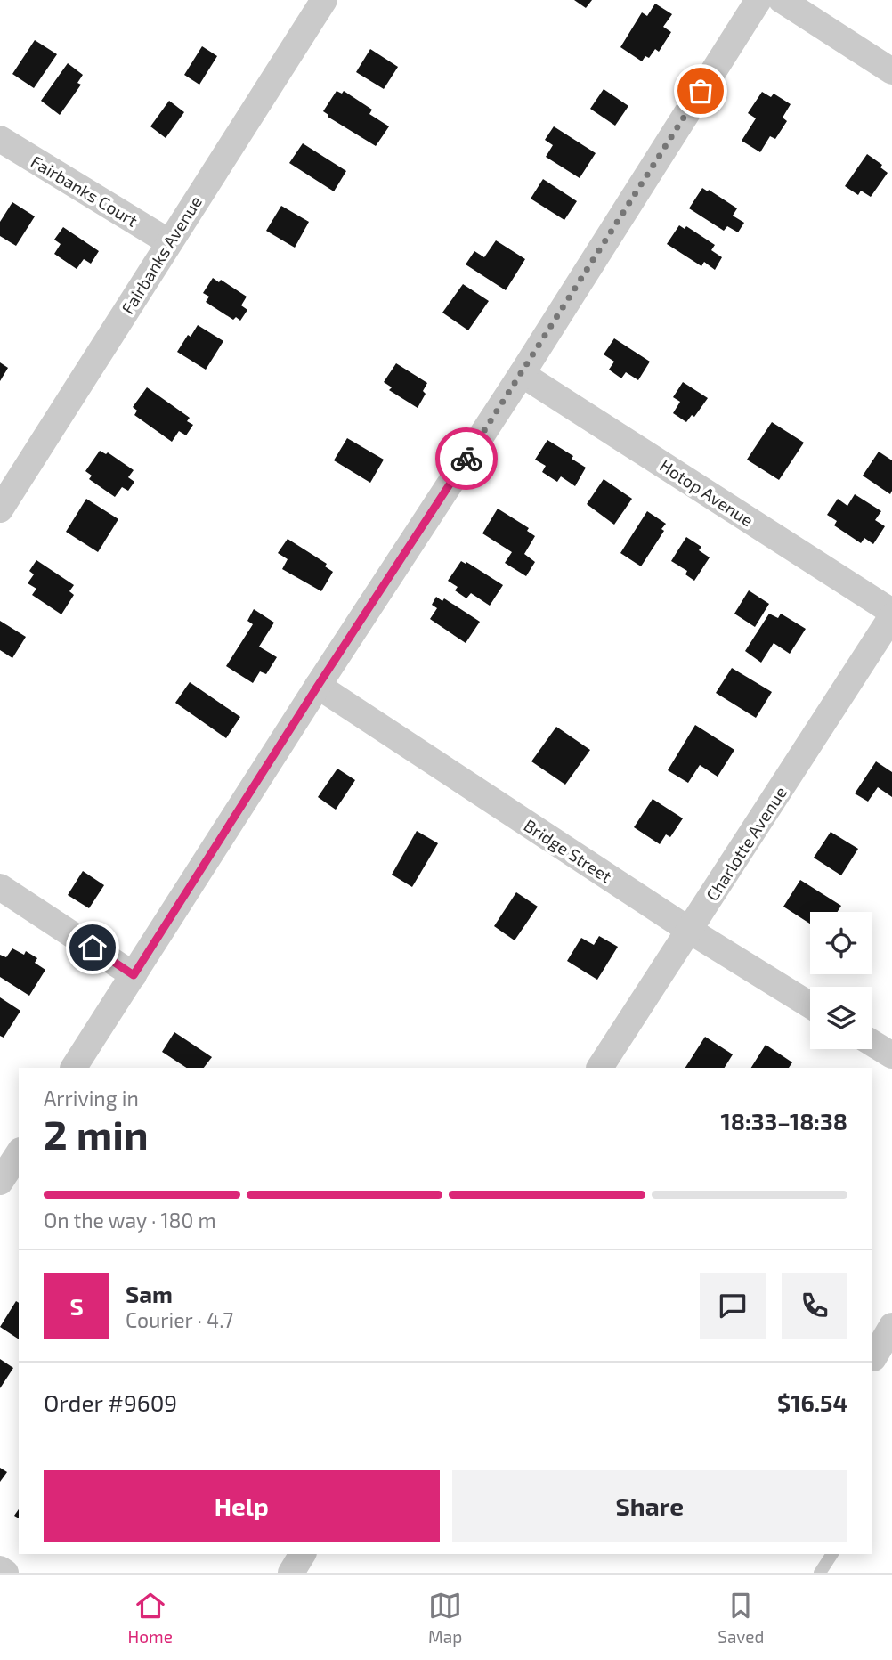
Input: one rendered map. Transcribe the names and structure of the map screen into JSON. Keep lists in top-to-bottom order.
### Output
{
  "streets": {
    "street": [
      "Fairbanks Court",
      "Fairbanks Avenue",
      "Hotop Avenue",
      "Charlotte Avenue",
      "Bridge Street"
    ]
  },
  "crossings": [
    ["Fairbanks Court", "Fairbanks Avenue"],
    ["Hotop Avenue", "Charlotte Avenue"],
    ["Charlotte Avenue", "Bridge Street"]
  ],
  "page": {
    "heading": ["2 min", "Arriving in", "18:33–18:38"],
    "panel": [
      "Sam",
      "Courier · 4.7",
      "Order #9609",
      "$16.54"
    ],
    "bar": "On the way · 180 m",
    "round": "S",
    "buttons": ["Help", "Share"],
    "tabs": ["Home", "Map", "Saved"]
  }
}
